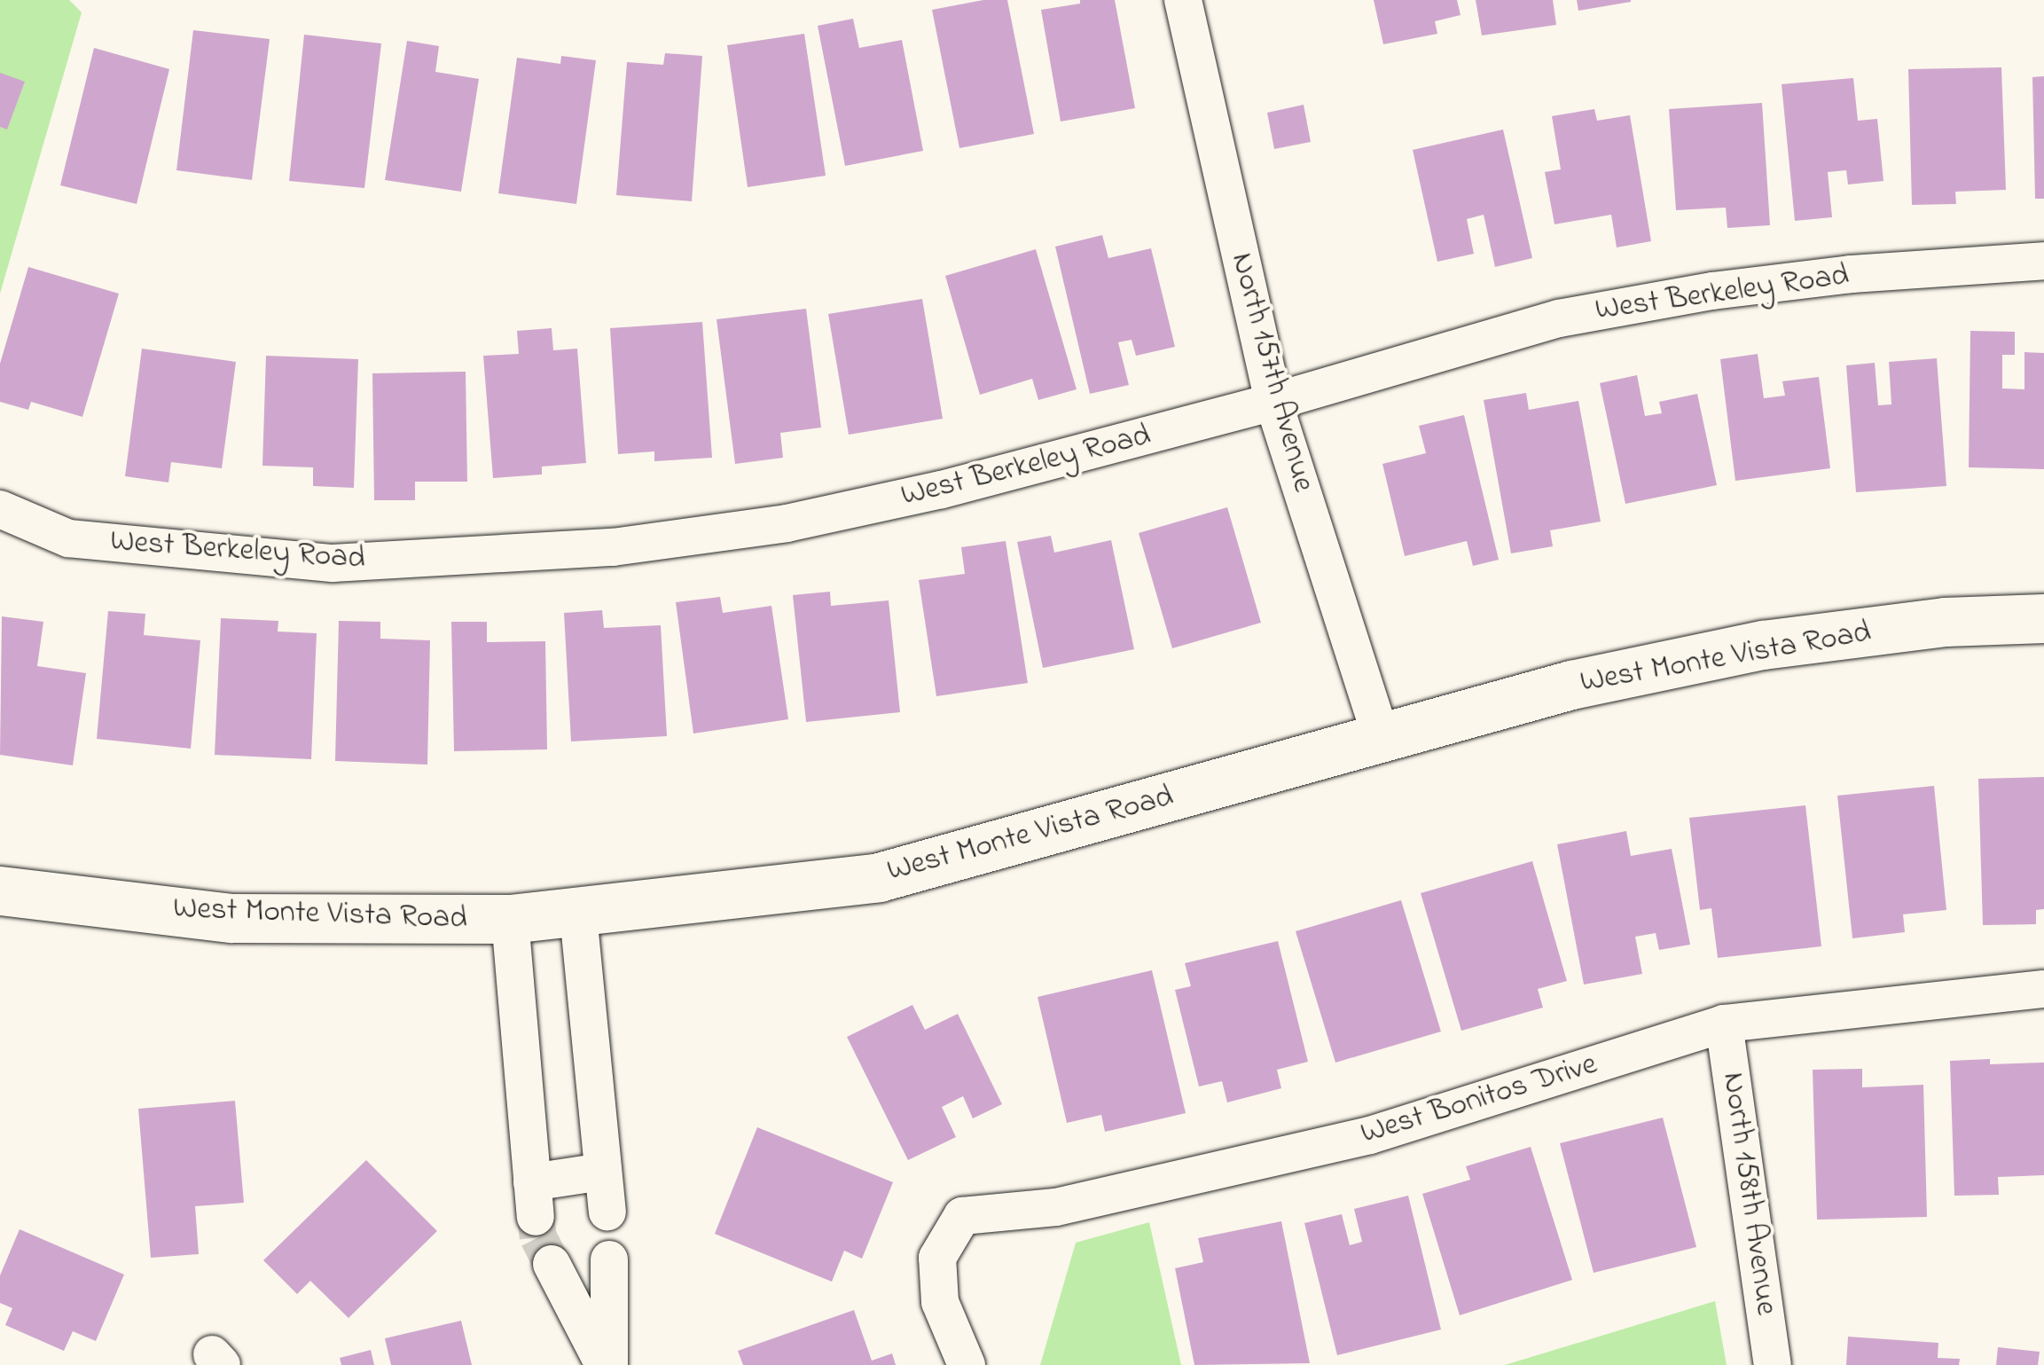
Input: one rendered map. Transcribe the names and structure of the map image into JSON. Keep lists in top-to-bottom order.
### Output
{
  "streets": {
    "street": [
      "West Berkeley Road",
      "North 157th Avenue",
      "West Monte Vista Road",
      "West Bonitos Drive",
      "North 158th Avenue"
    ]
  },
  "crossings": [
    ["West Berkeley Road", "North 157th Avenue"],
    ["North 157th Avenue", "West Monte Vista Road"],
    ["West Bonitos Drive", "North 158th Avenue"]
  ]
}
